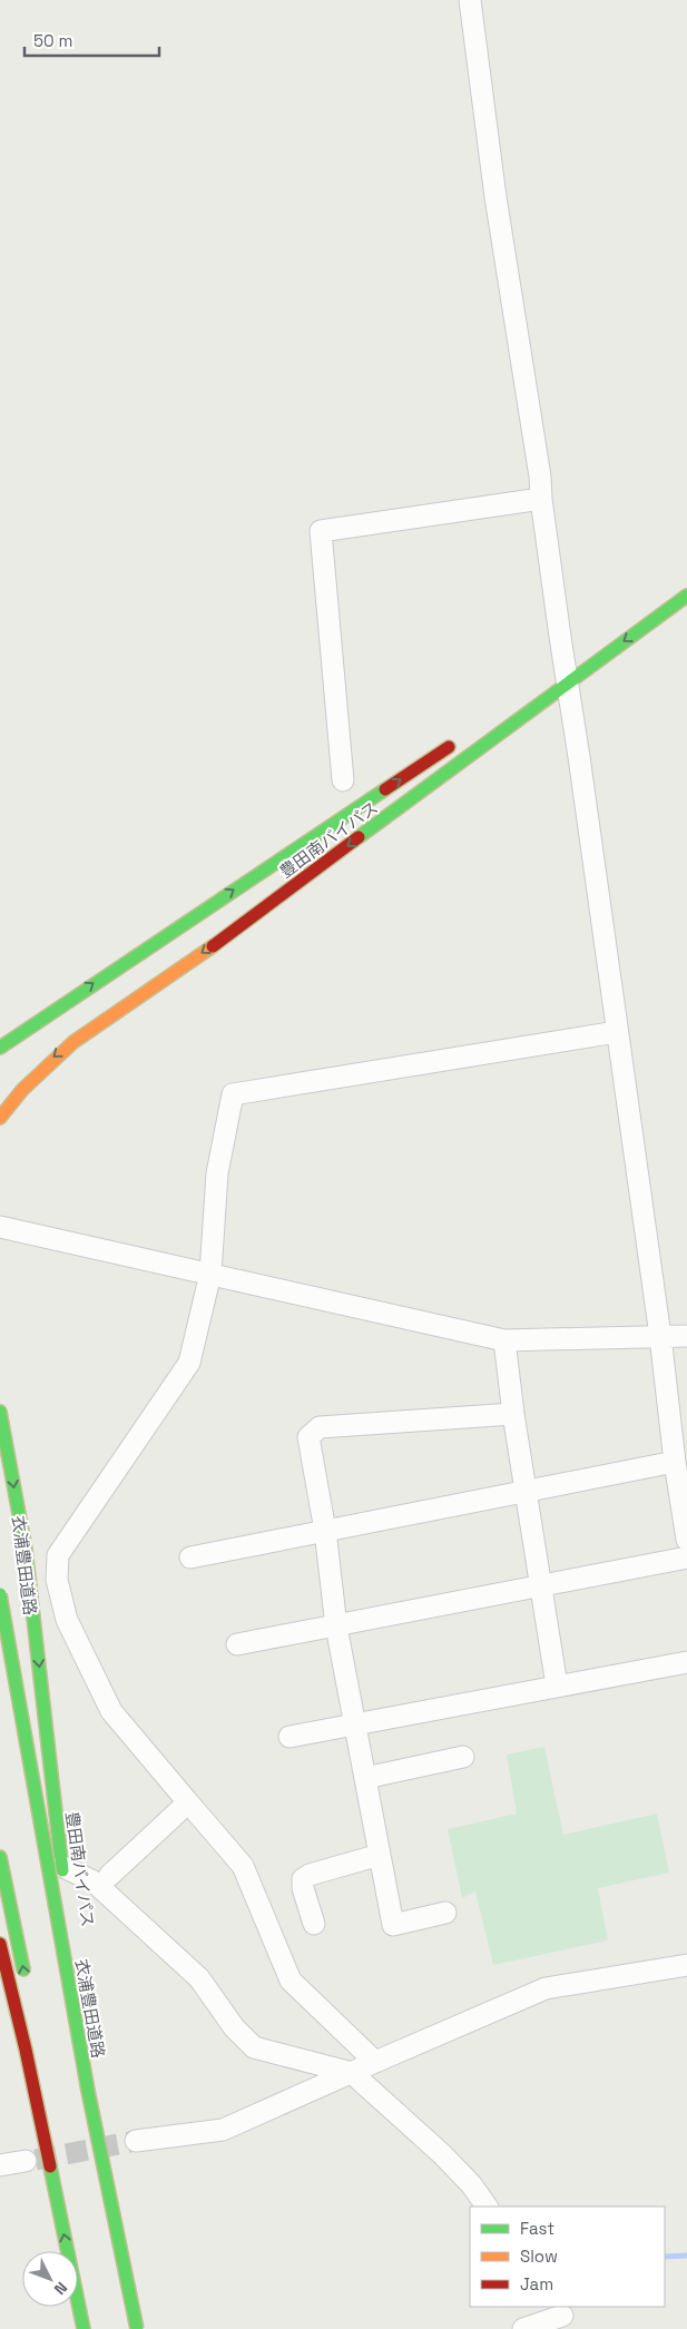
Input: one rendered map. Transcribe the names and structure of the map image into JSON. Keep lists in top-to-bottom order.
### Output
{
  "streets": {
    "highway": ["豊田南バイパス", "衣浦豊田道路"]
  },
  "crossings": [
    ["豊田南バイパス", "衣浦豊田道路"]
  ],
  "legend": ["Fast", "Slow", "Jam"],
  "scale_bar": "50 m",
  "north": "bottom right"
}
